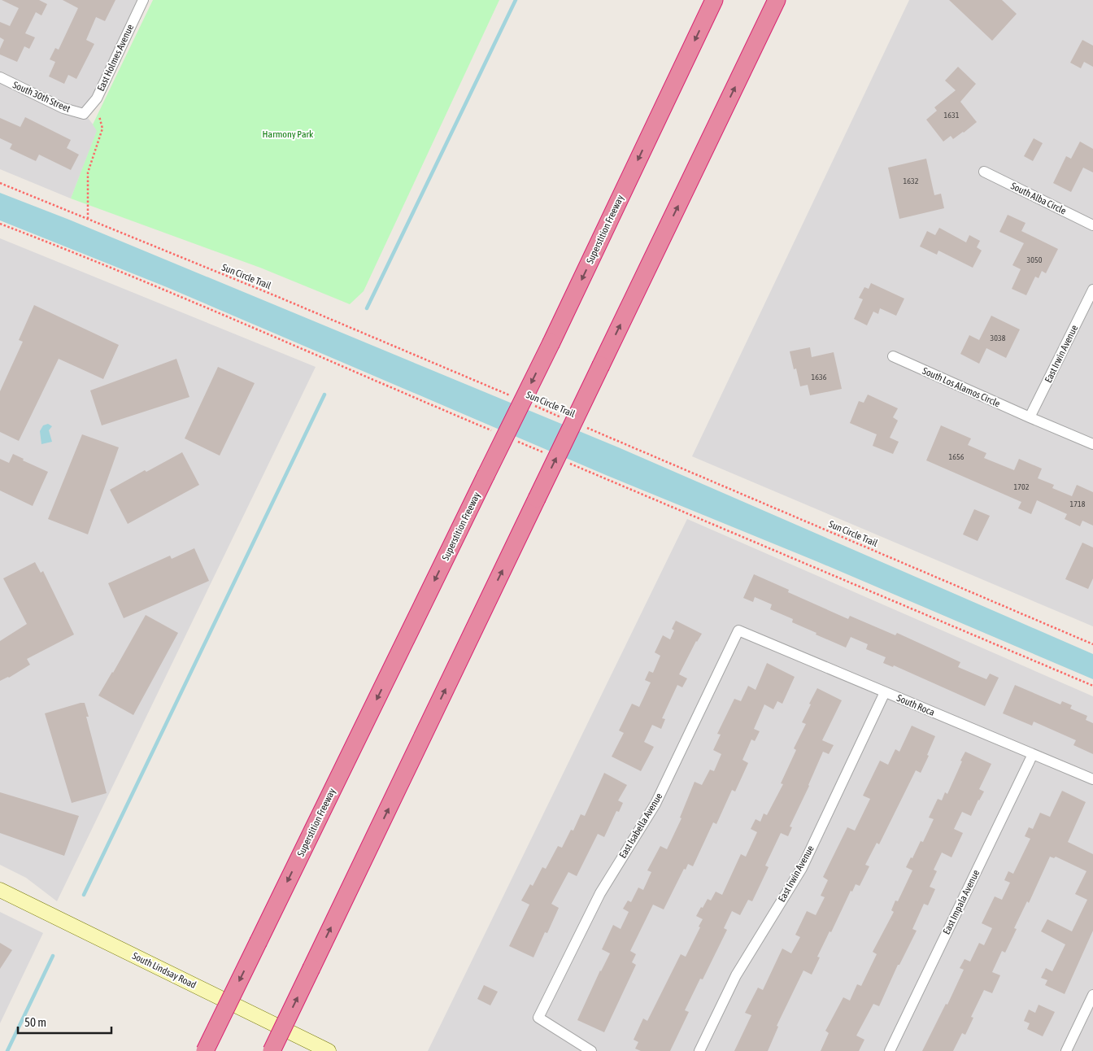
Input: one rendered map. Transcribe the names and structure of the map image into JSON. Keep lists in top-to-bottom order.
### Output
{
  "streets": {
    "highway": ["Superstition Freeway"],
    "main road": ["South Lindsay Road"],
    "street": [
      "East Holmes Avenue",
      "South 30th Street",
      "South Alba Circle",
      "East Irwin Avenue",
      "South Los Alamos Circle",
      "South Roca",
      "East Isabella Avenue",
      "East Impala Avenue"
    ],
    "path": ["Sun Circle Trail"]
  },
  "crossings": [
    ["East Holmes Avenue", "South 30th Street"],
    ["East Irwin Avenue", "South Los Alamos Circle"],
    ["East Irwin Avenue", "South Roca"],
    ["South Roca", "East Isabella Avenue"],
    ["South Roca", "East Impala Avenue"]
  ],
  "parks": ["Harmony Park"],
  "house_numbers": [
    "1631",
    "1632",
    "3050",
    "3038",
    "1636",
    "1656",
    "1702",
    "1718"
  ],
  "scale_bar": "50 m"
}
